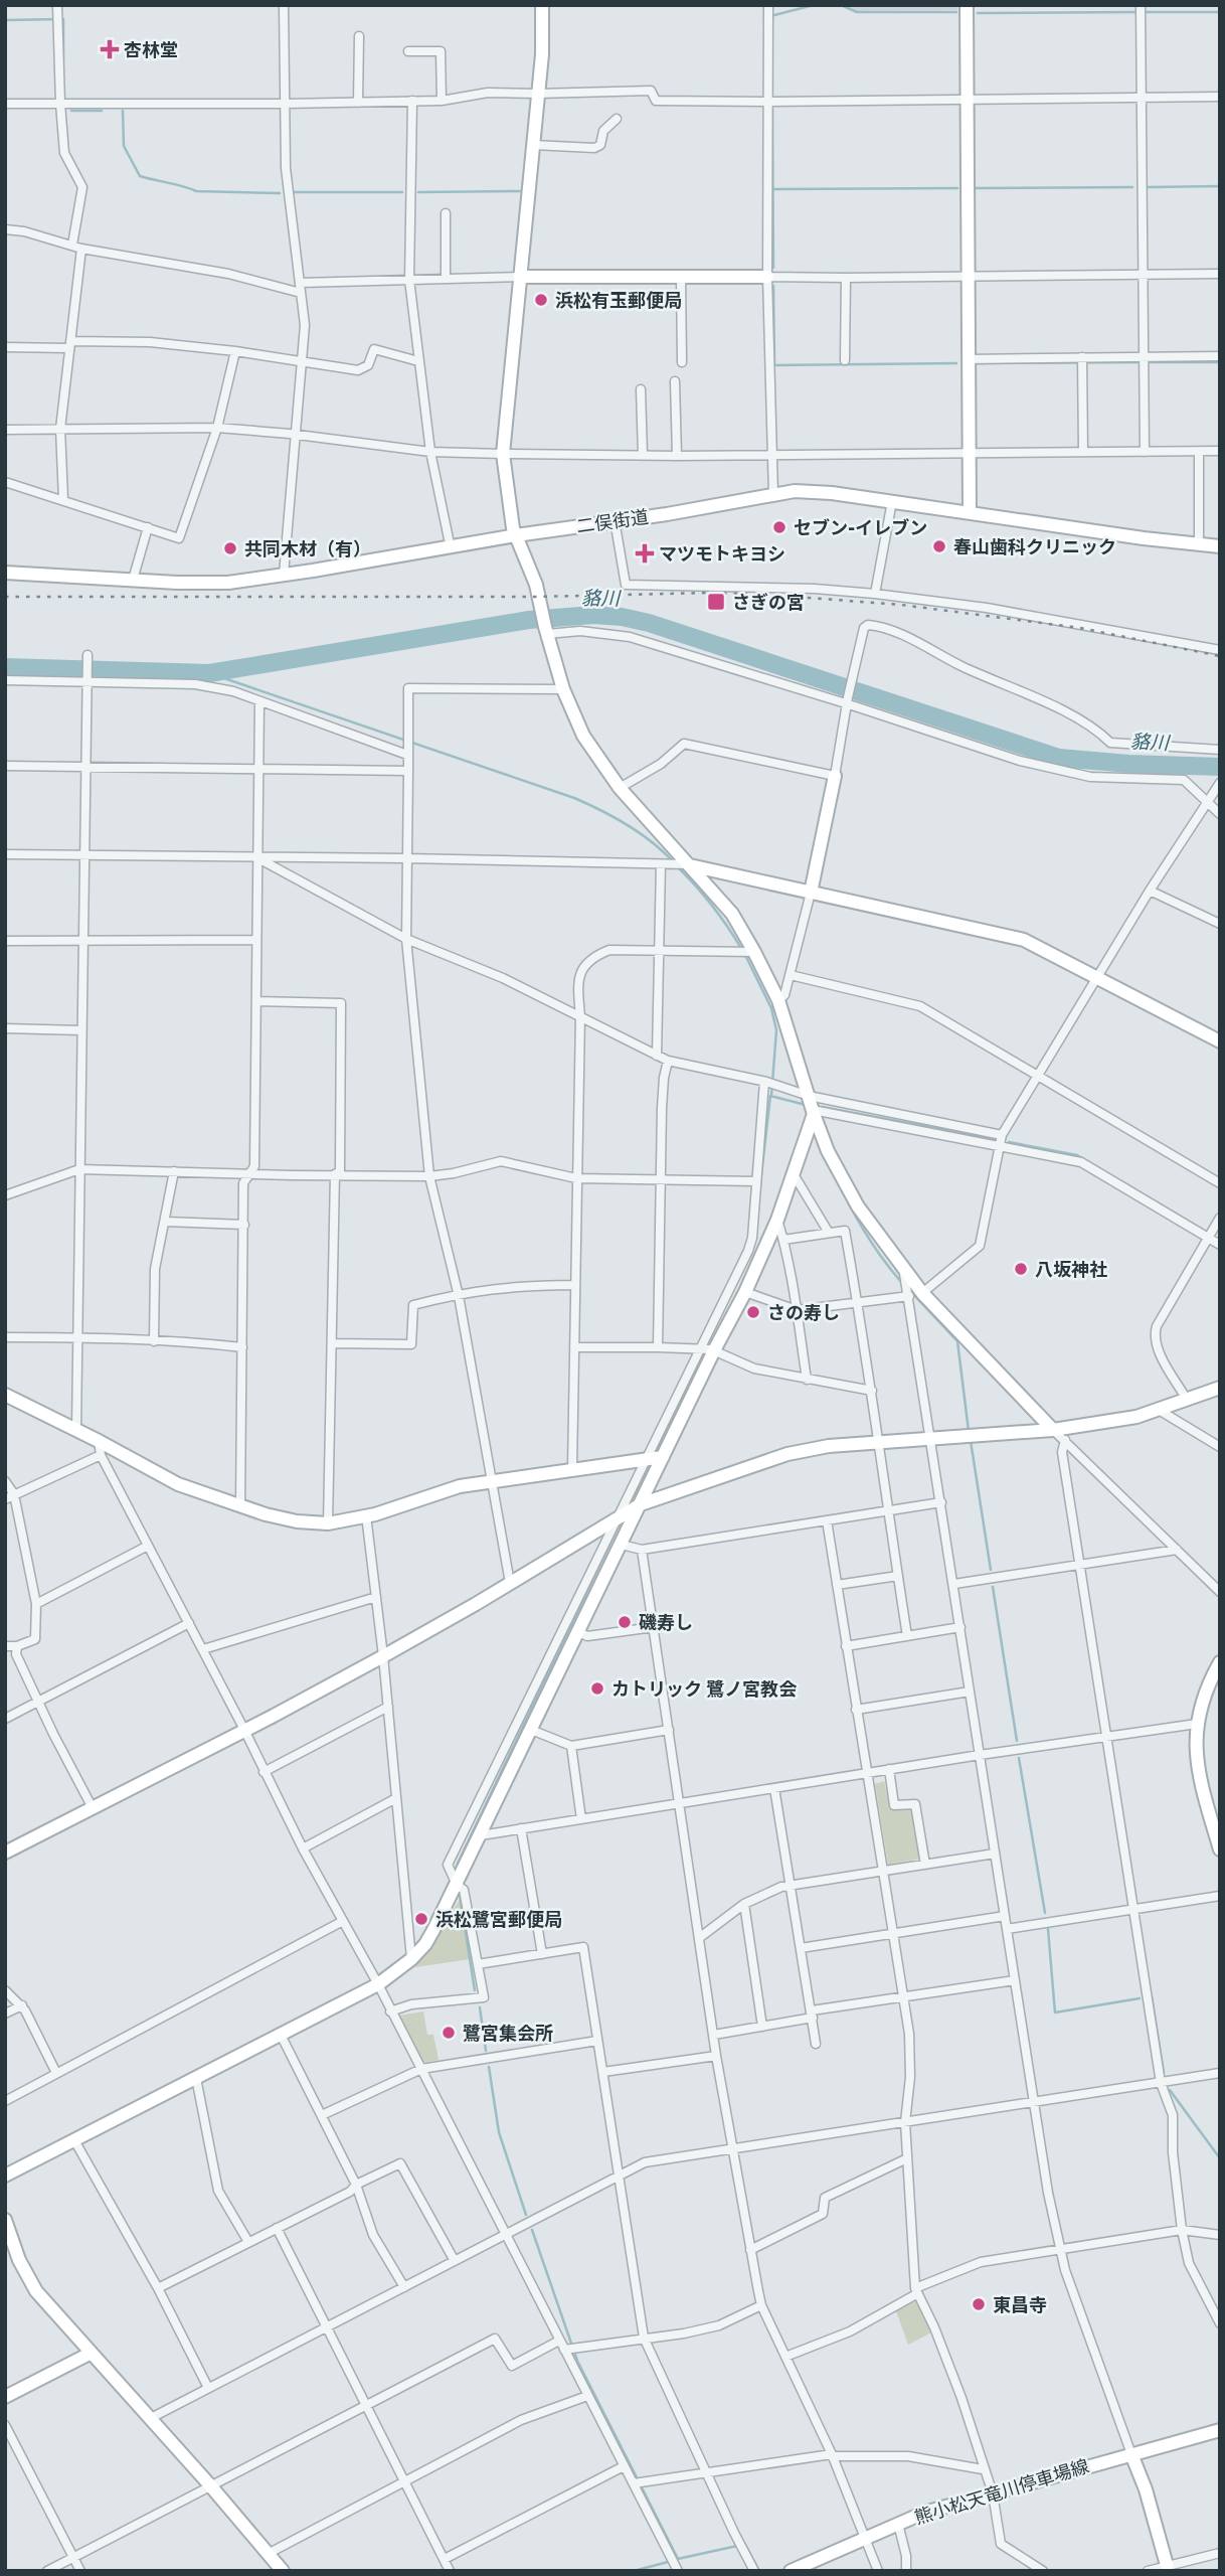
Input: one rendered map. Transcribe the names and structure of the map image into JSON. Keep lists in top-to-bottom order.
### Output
{
  "streets": {
    "street": ["二俣街道", "熊小松天竜川停車場線"]
  },
  "water": ["貉川"],
  "places": {
    "health": ["杏林堂", "マツモトキヨシ"],
    "other": [
      "浜松有玉郵便局",
      "セブン-イレブン",
      "春山歯科クリニック",
      "共同木材（有）",
      "八坂神社",
      "さの寿し",
      "磯寿し",
      "カトリック 鷺ノ宮教会",
      "浜松鷺宮郵便局",
      "鷺宮集会所",
      "東昌寺"
    ],
    "transit": ["さぎの宮"]
  }
}
